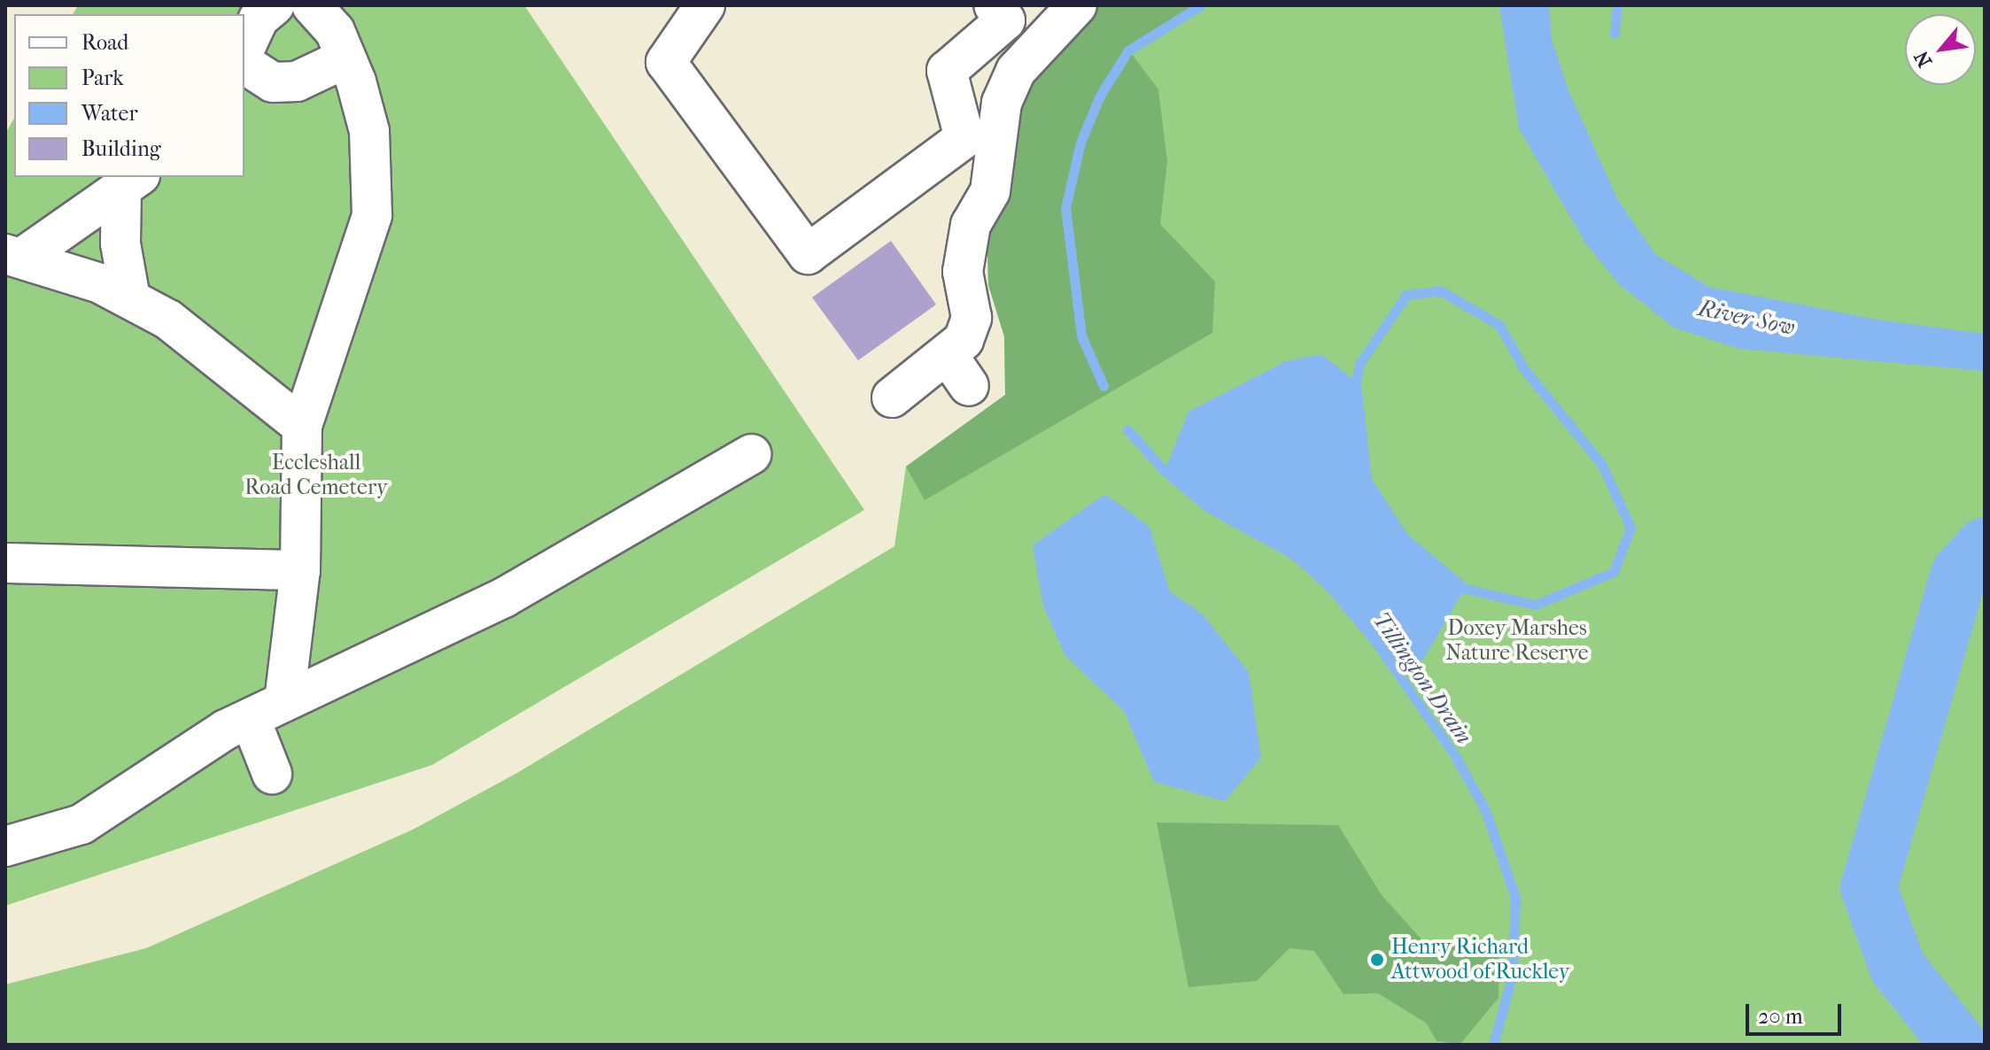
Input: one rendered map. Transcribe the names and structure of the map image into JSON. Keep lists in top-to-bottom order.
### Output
{
  "water": ["River Sow", "Tillington Drain"],
  "parks": ["Eccleshall Road Cemetery", "Doxey Marshes Nature Reserve"],
  "places": ["Henry Richard Attwood of Ruckley"],
  "legend": [
    "Road",
    "Park",
    "Water",
    "Building"
  ],
  "scale_bar": "20 m",
  "north": "bottom left"
}
